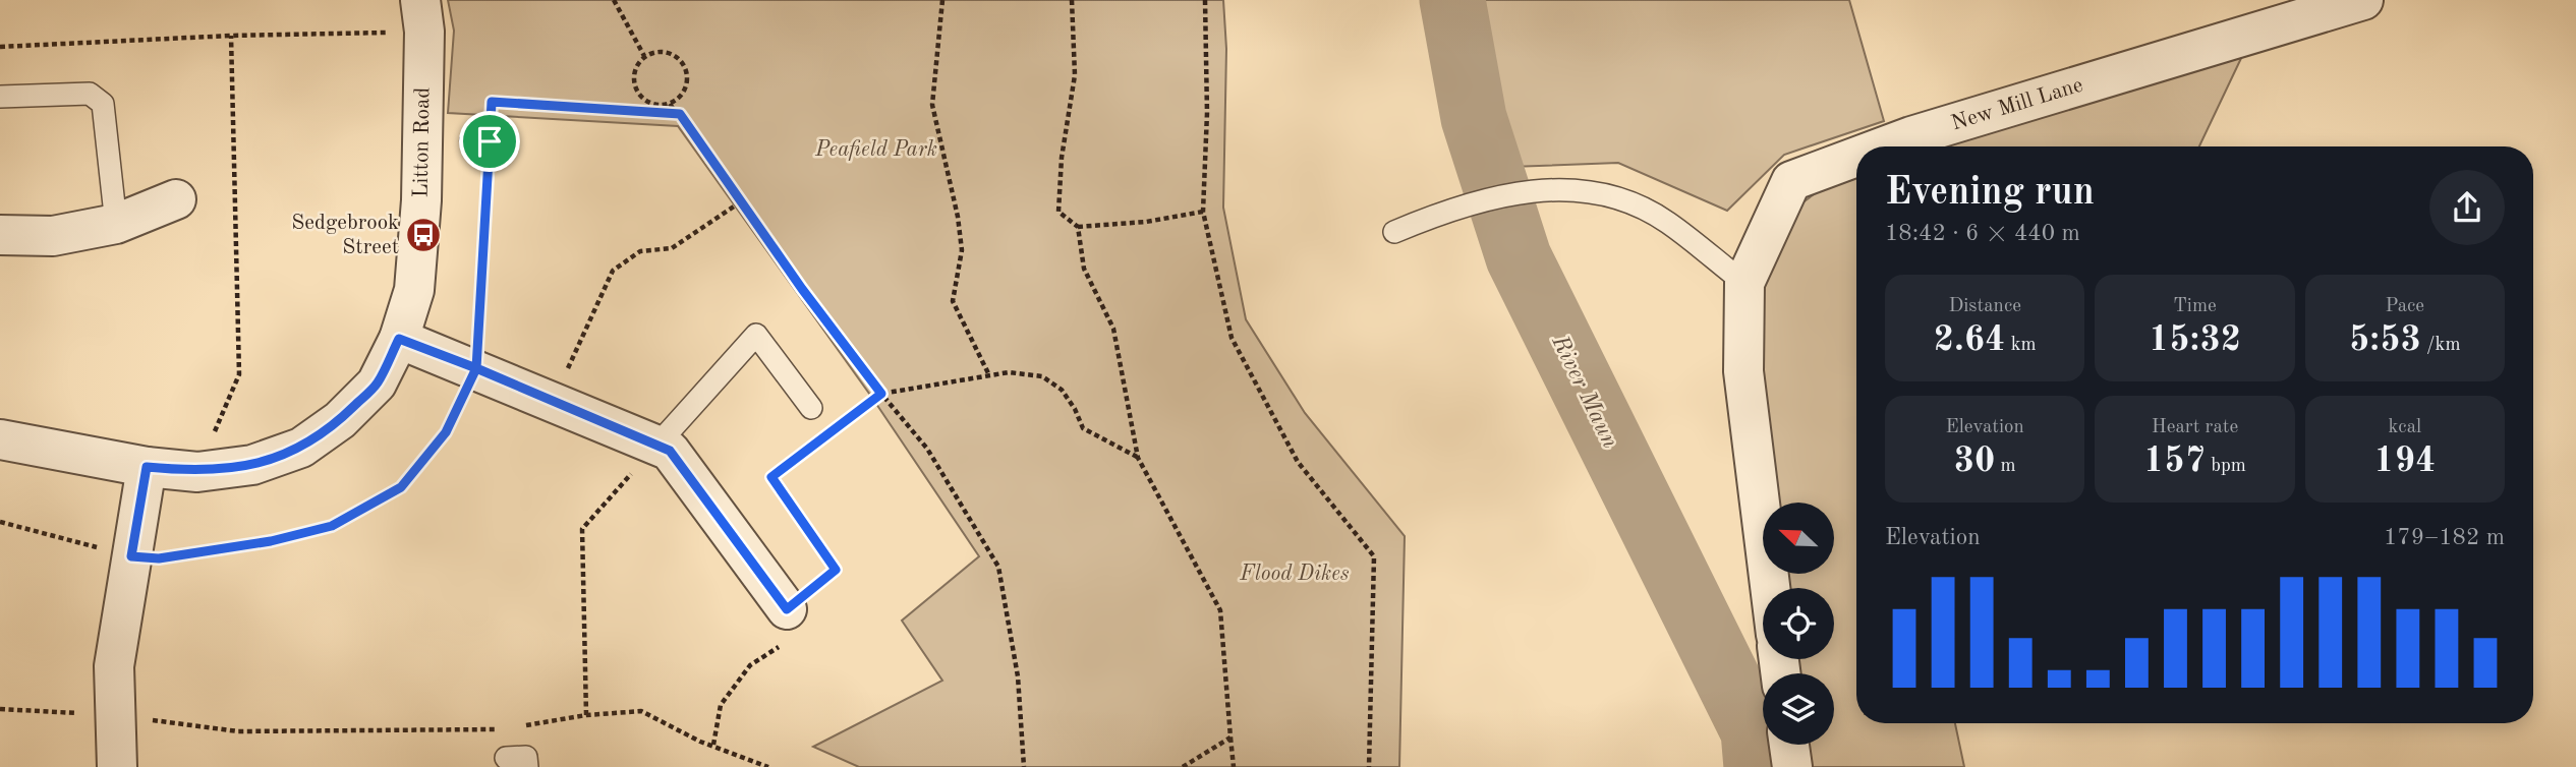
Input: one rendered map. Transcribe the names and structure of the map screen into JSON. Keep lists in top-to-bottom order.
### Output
{
  "streets": {
    "street": ["New Mill Lane", "Litton Road"]
  },
  "water": ["River Maun"],
  "parks": ["Peafield Park", "Flood Dikes"],
  "places": {
    "bus stop": ["Sedgebrook Street"]
  },
  "north": "top left",
  "page": {
    "heading": ["Evening run", "18:42 · 6 × 440 m"],
    "stats": [
      ["Distance", "2.64 km"],
      ["Time", "15:32"],
      ["Pace", "5:53 /km"],
      ["Elevation", "30 m"],
      ["Heart rate", "157 bpm"],
      ["kcal", "194"]
    ],
    "chart": ["Elevation", "179–182 m"]
  }
}
